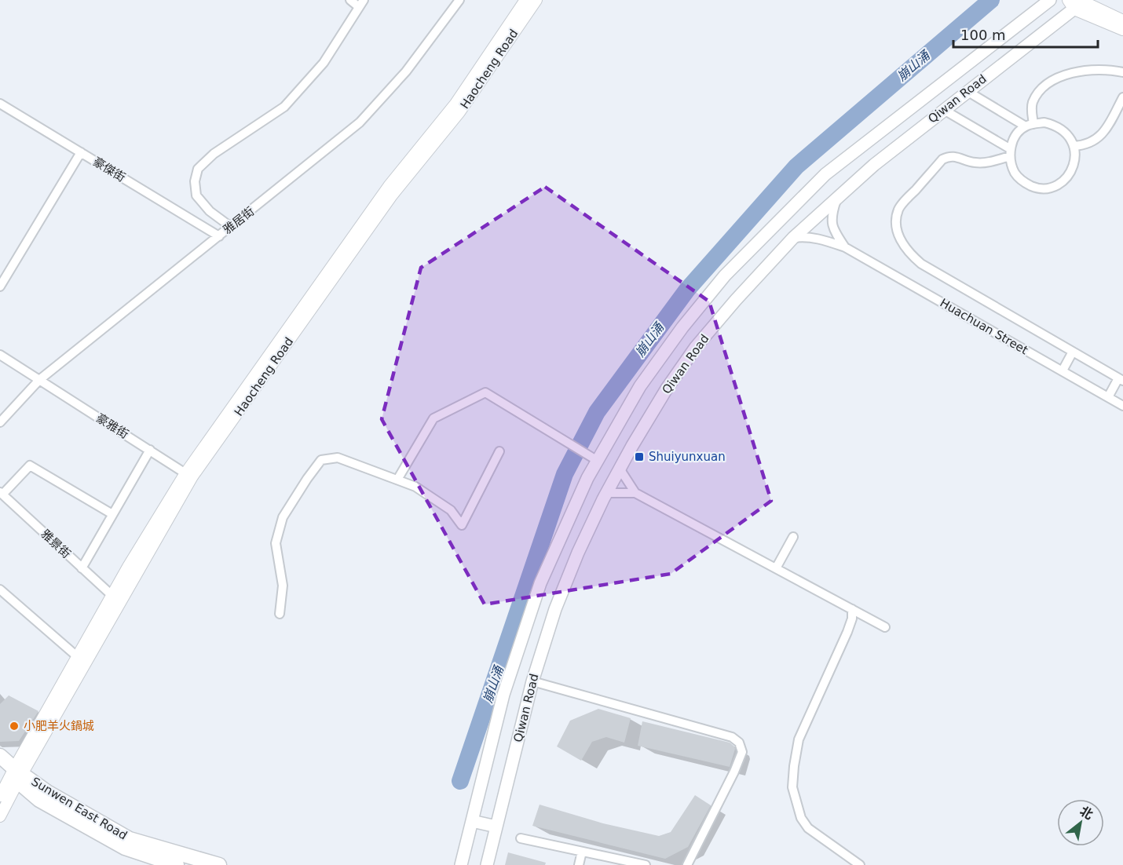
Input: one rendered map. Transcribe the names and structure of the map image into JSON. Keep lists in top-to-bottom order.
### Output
{
  "streets": {
    "main road": ["Qiwan Road", "Sunwen East Road"],
    "street": [
      "Haocheng Road",
      "豪傑街",
      "雅居街",
      "Huachuan Street",
      "豪雅街",
      "雅景街"
    ]
  },
  "crossings": [
    ["Haocheng Road", "豪雅街"],
    ["Haocheng Road", "雅景街"],
    ["Haocheng Road", "Sunwen East Road"],
    ["Qiwan Road", "Huachuan Street"],
    ["豪傑街", "雅居街"],
    ["雅居街", "豪雅街"]
  ],
  "water": ["崩山涌"],
  "places": {
    "transit": ["Shuiyunxuan"],
    "other": ["小肥羊火鍋城"]
  },
  "scale_bar": "100 m",
  "north": "top right"
}
